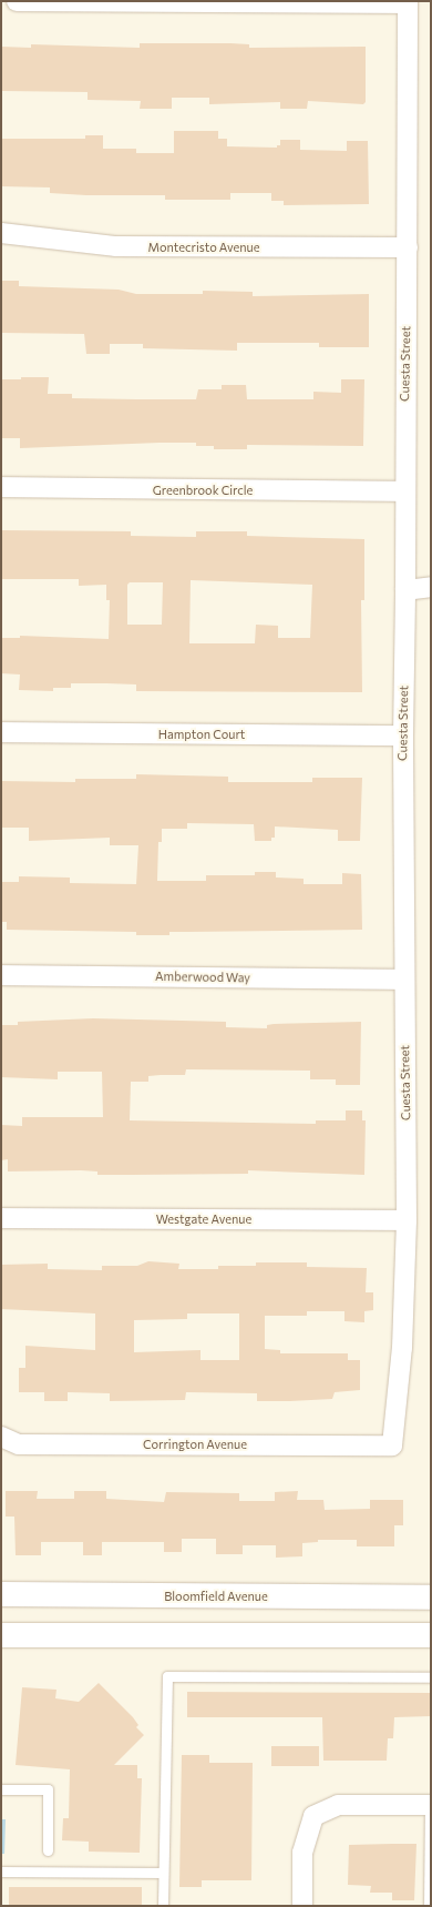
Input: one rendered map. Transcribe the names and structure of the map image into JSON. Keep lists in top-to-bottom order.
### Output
{
  "streets": {
    "main road": ["Bloomfield Avenue"],
    "street": [
      "Montecristo Avenue",
      "Cuesta Street",
      "Greenbrook Circle",
      "Hampton Court",
      "Amberwood Way",
      "Westgate Avenue",
      "Corrington Avenue"
    ]
  },
  "crossings": [
    ["Montecristo Avenue", "Cuesta Street"],
    ["Cuesta Street", "Greenbrook Circle"],
    ["Cuesta Street", "Hampton Court"],
    ["Cuesta Street", "Amberwood Way"],
    ["Cuesta Street", "Westgate Avenue"],
    ["Cuesta Street", "Corrington Avenue"]
  ]
}
